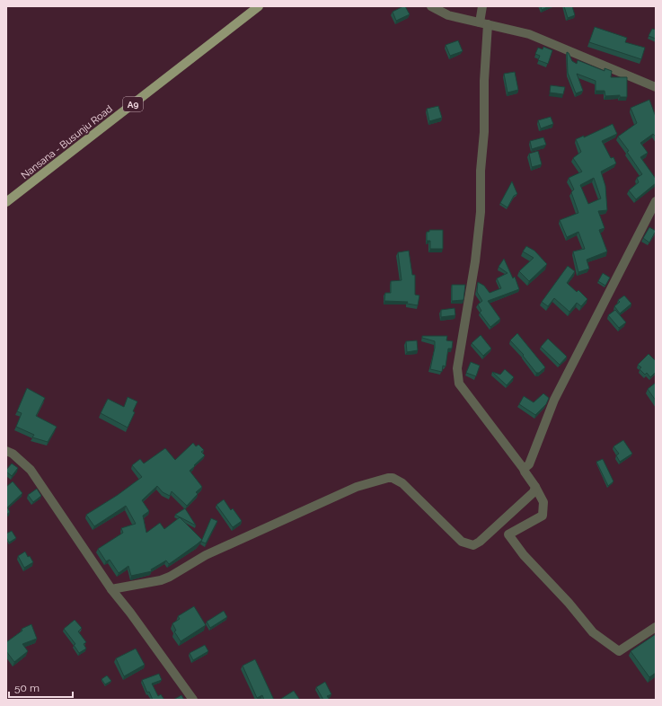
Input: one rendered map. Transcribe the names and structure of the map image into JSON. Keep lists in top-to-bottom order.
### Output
{
  "streets": {
    "main road": ["A9", "Nansana - Busunju Road"]
  },
  "scale_bar": "50 m"
}
